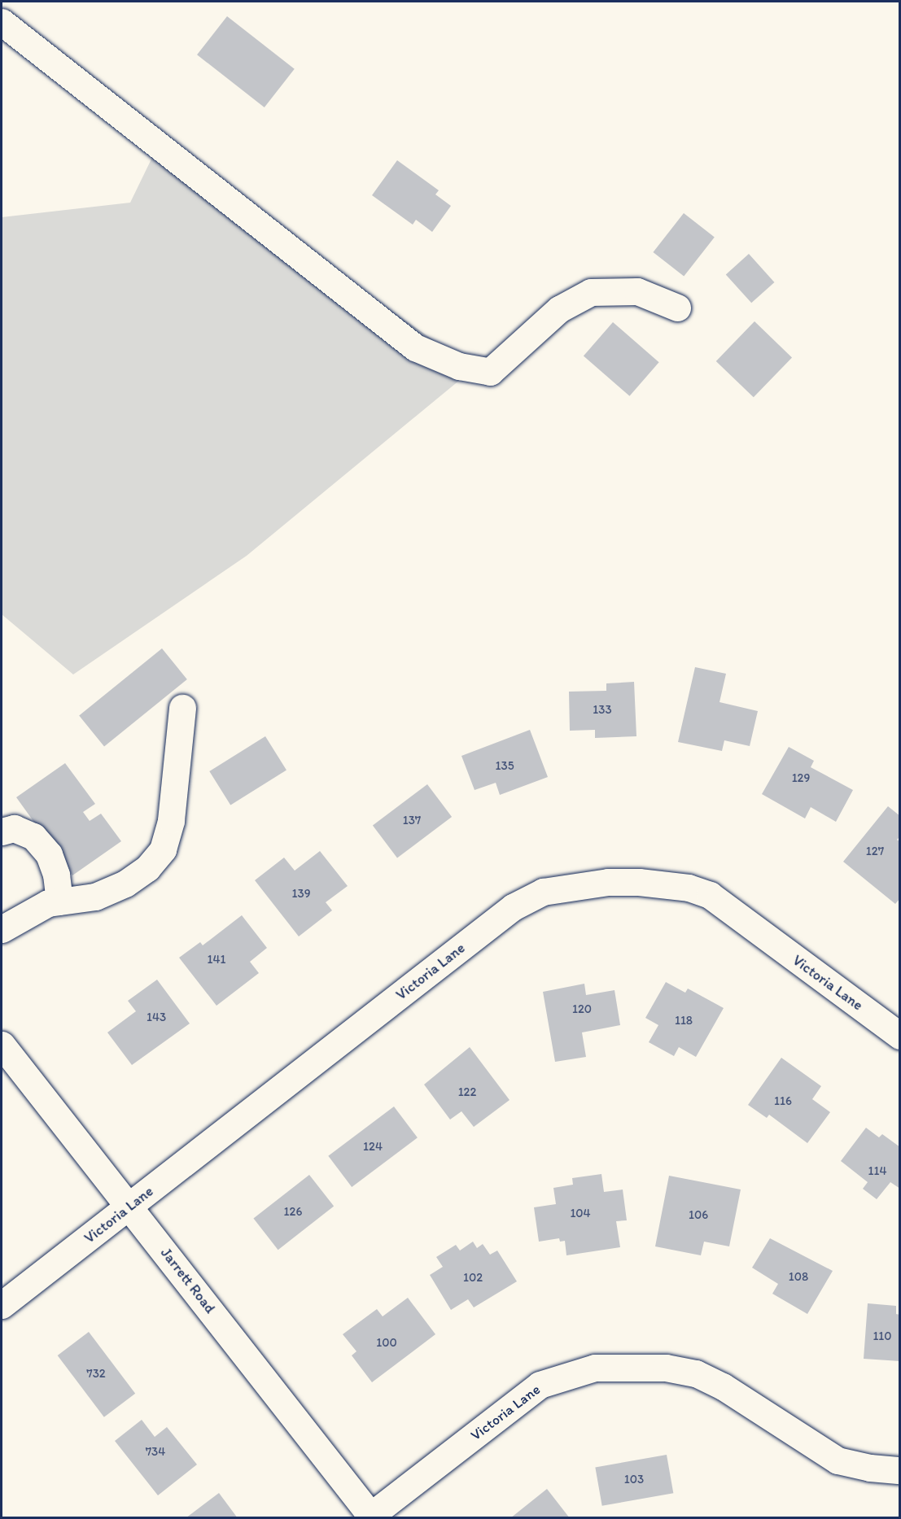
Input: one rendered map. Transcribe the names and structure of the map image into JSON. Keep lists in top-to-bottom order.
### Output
{
  "streets": {
    "street": ["Victoria Lane", "Jarrett Road"]
  },
  "crossings": [
    ["Victoria Lane", "Jarrett Road"]
  ],
  "house_numbers": [
    "133",
    "135",
    "129",
    "137",
    "127",
    "139",
    "141",
    "120",
    "143",
    "118",
    "122",
    "116",
    "124",
    "114",
    "126",
    "104",
    "106",
    "108",
    "102",
    "110",
    "100",
    "732",
    "734",
    "103"
  ]
}
